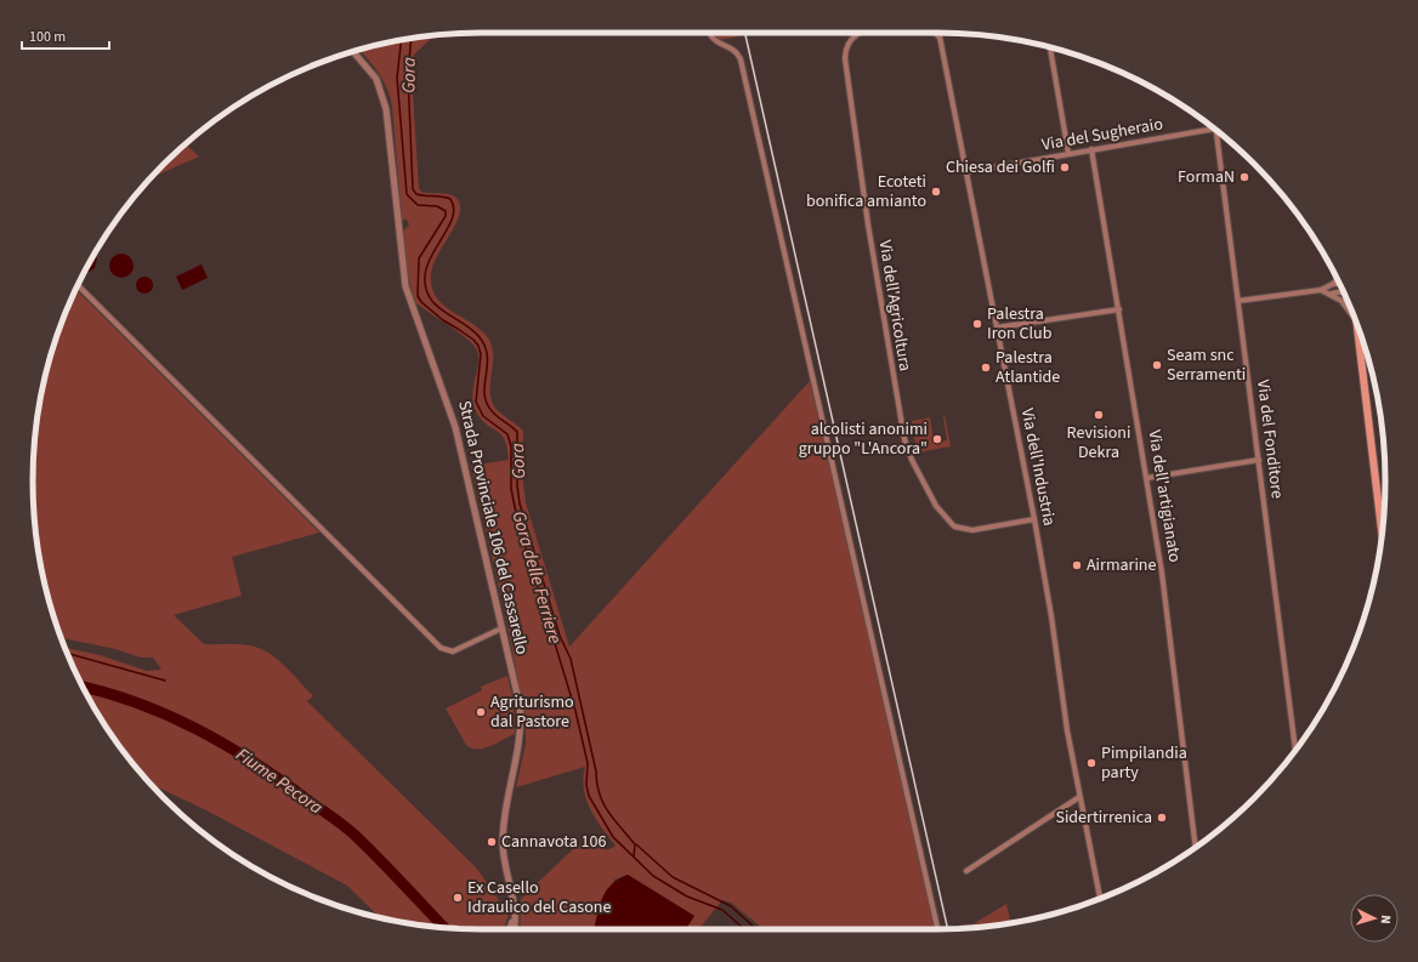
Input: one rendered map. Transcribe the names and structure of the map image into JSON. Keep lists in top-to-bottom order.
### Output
{
  "streets": {
    "street": [
      "Via del Sugheraio",
      "Via dell'Agricoltura",
      "Via del Fonditore",
      "Via dell'Industria",
      "Via dell'artigianato",
      "Strada Provinciale 106 del Cassarello"
    ]
  },
  "crossings": [
    ["Via del Sugheraio", "Via dell'Industria"],
    ["Via del Sugheraio", "Via dell'artigianato"],
    ["Via dell'Agricoltura", "Via dell'Industria"]
  ],
  "water": ["Gora", "Gora delle Ferriere", "Fiume Pecora"],
  "places": [
    "Chiesa dei Golfi",
    "FormaN",
    "Ecoteti bonifica amianto",
    "Palestra Iron Club",
    "Seam snc Serramenti",
    "Palestra Atlantide",
    "Revisioni Dekra",
    "alcolisti anonimi gruppo \"L'Ancora\"",
    "Airmarine",
    "Agriturismo dal Pastore",
    "Pimpilandia party",
    "Sidertirrenica",
    "Cannavota 106",
    "Ex Casello Idraulico del Casone"
  ],
  "scale_bar": "100 m",
  "north": "right"
}
